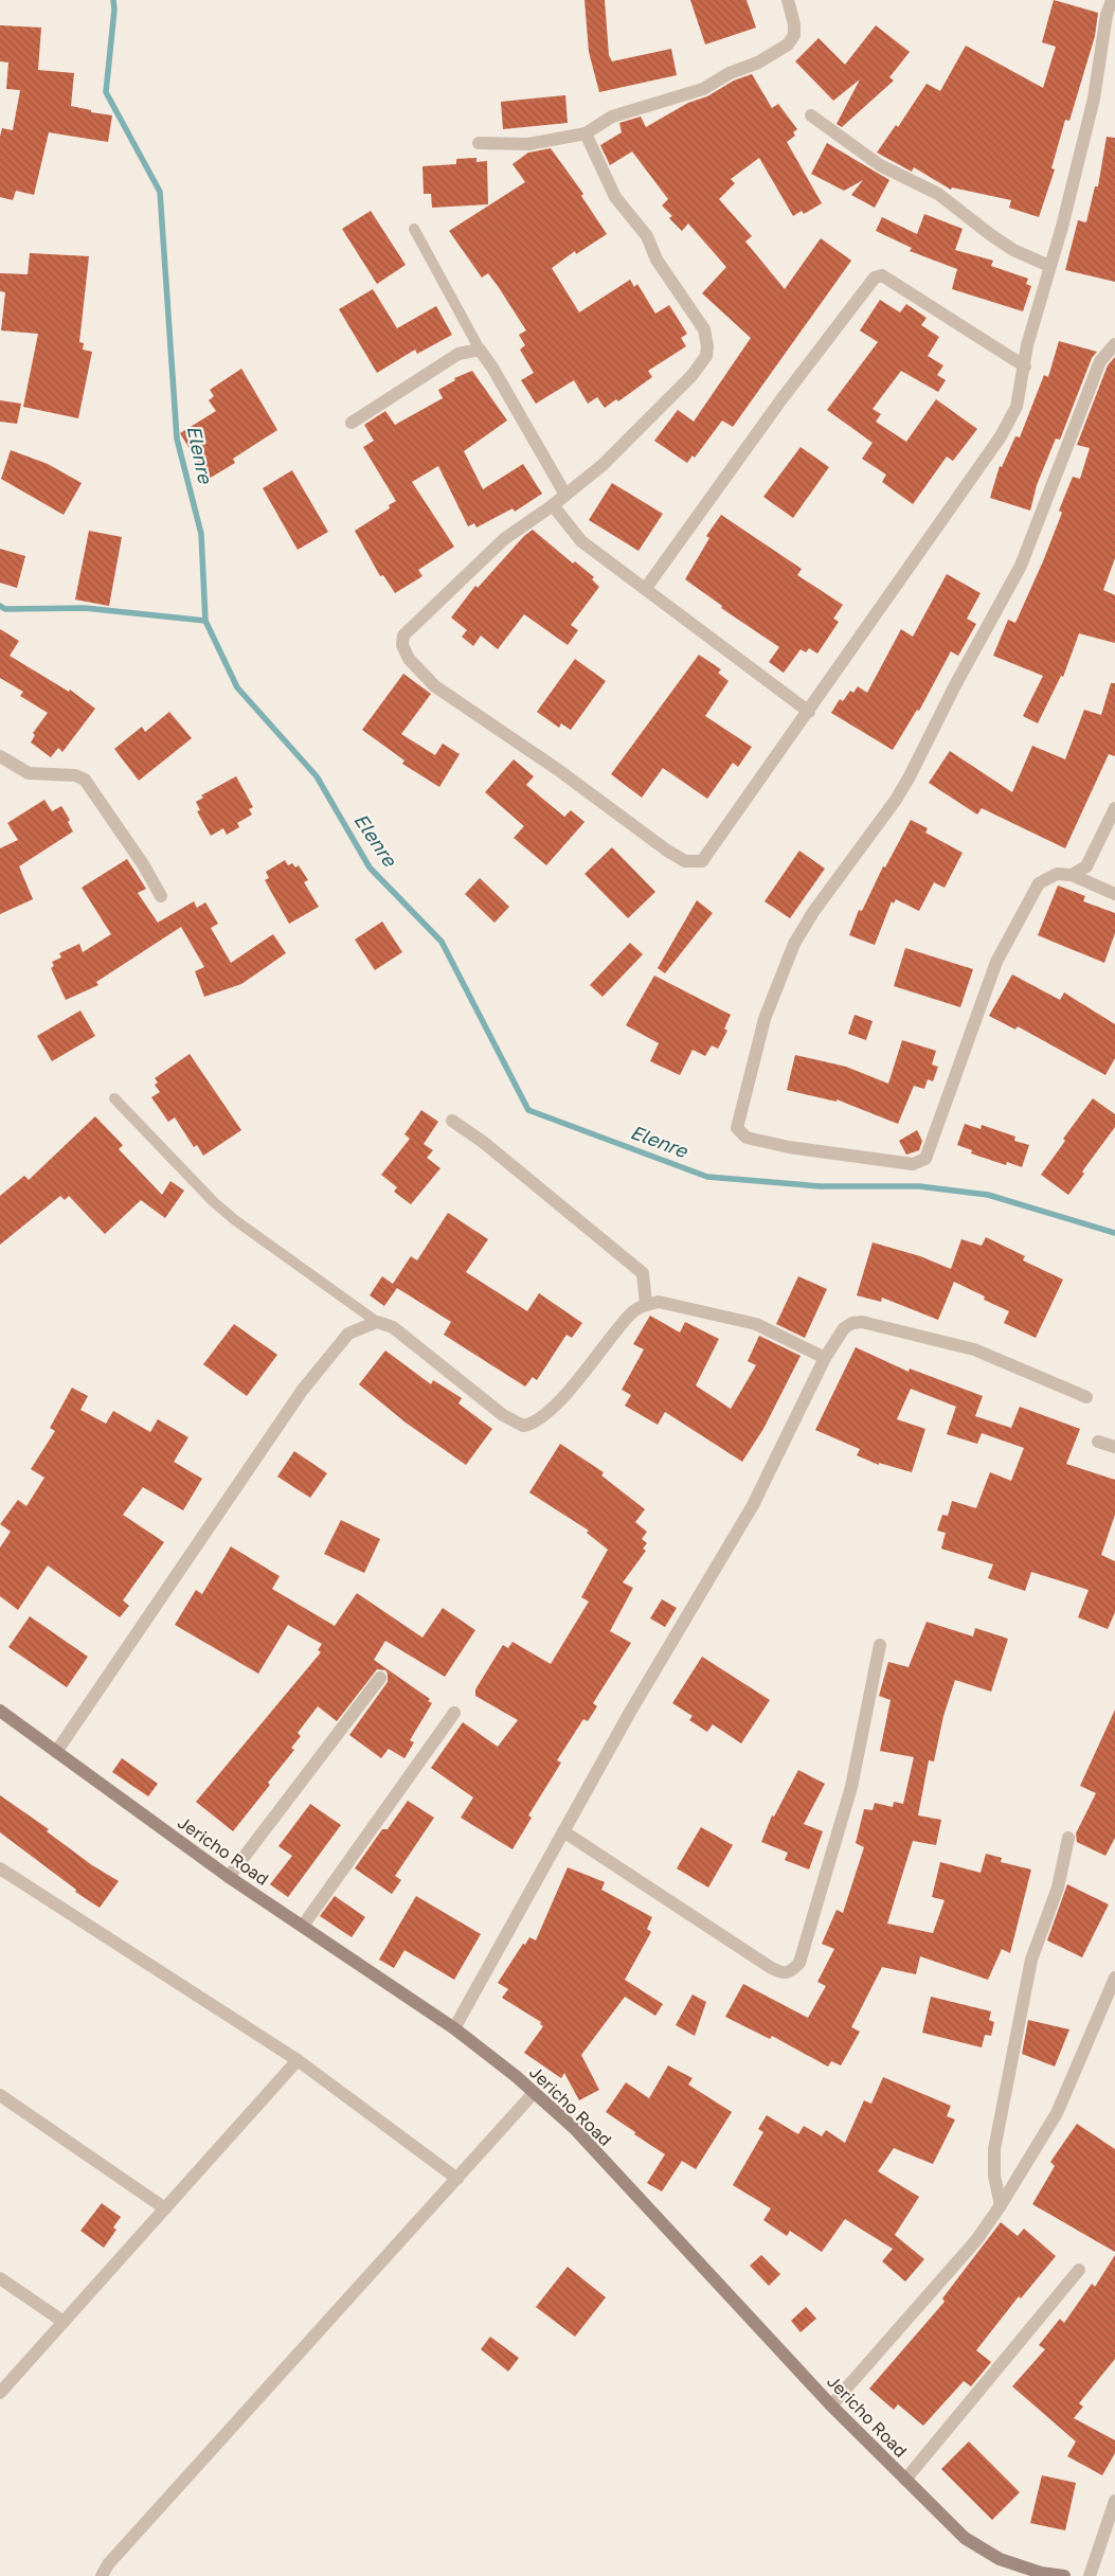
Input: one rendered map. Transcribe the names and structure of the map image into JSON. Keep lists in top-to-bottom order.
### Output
{
  "streets": {
    "street": ["Jericho Road"]
  },
  "water": ["Elenre"]
}
